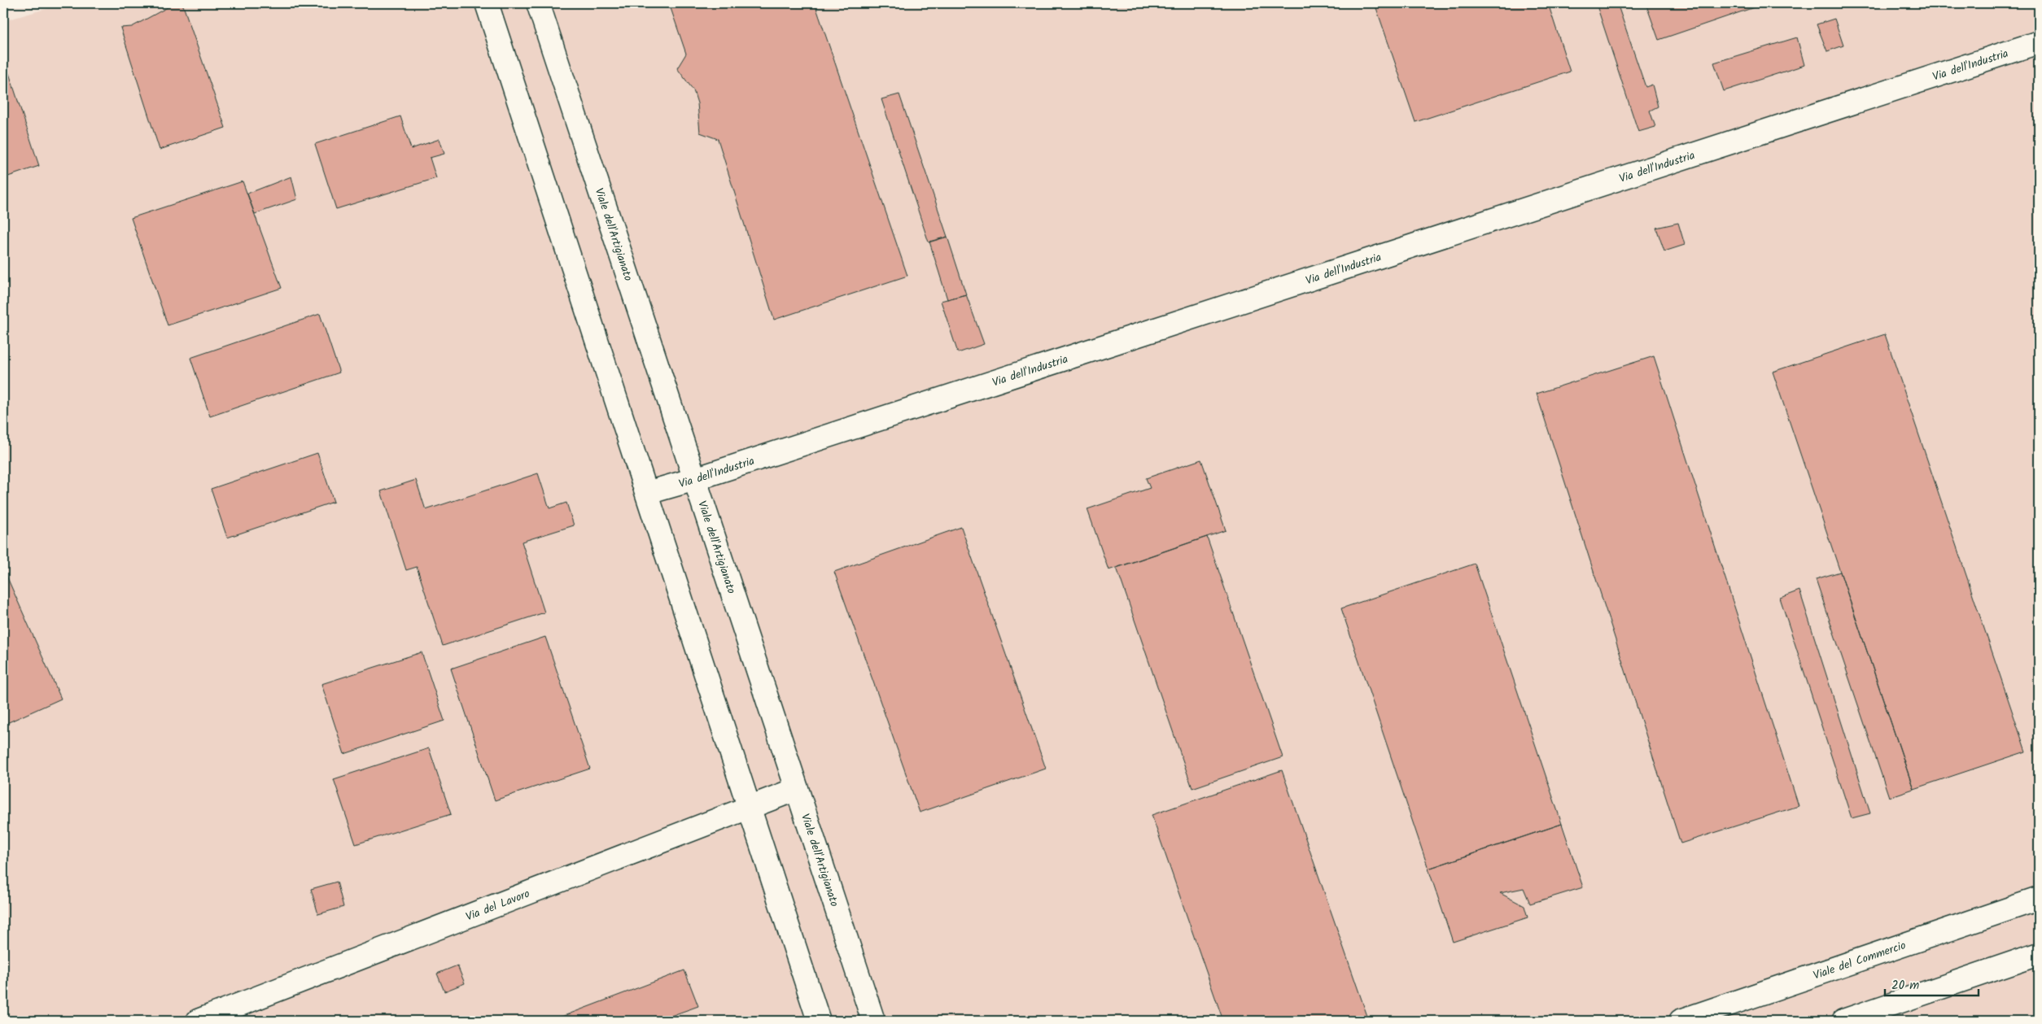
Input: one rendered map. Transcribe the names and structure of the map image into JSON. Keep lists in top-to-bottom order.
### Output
{
  "streets": {
    "street": [
      "Via dell'Industria",
      "Viale dell'Artigianato",
      "Via del Lavoro",
      "Viale del Commercio"
    ]
  },
  "crossings": [
    ["Via dell'Industria", "Viale dell'Artigianato"],
    ["Viale dell'Artigianato", "Via del Lavoro"]
  ],
  "scale_bar": "20 m"
}
